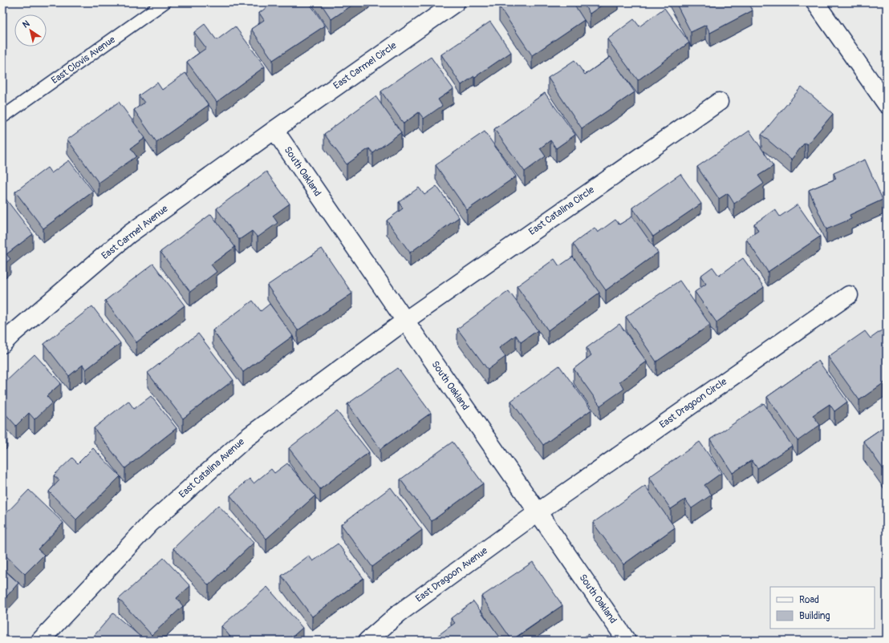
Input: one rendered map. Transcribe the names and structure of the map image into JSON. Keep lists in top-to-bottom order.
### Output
{
  "streets": {
    "street": [
      "East Carmel Circle",
      "South Oakland",
      "East Catalina Circle",
      "East Carmel Avenue",
      "East Dragoon Circle",
      "East Catalina Avenue",
      "East Dragoon Avenue"
    ],
    "lane": ["East Clovis Avenue"]
  },
  "crossings": [
    ["East Carmel Circle", "South Oakland"],
    ["East Carmel Circle", "East Carmel Avenue"],
    ["South Oakland", "East Catalina Circle"],
    ["South Oakland", "East Carmel Avenue"],
    ["South Oakland", "East Dragoon Circle"],
    ["South Oakland", "East Catalina Avenue"],
    ["South Oakland", "East Dragoon Avenue"],
    ["East Catalina Circle", "East Catalina Avenue"],
    ["East Dragoon Circle", "East Dragoon Avenue"]
  ],
  "legend": ["Road", "Building"],
  "north": "top left"
}
